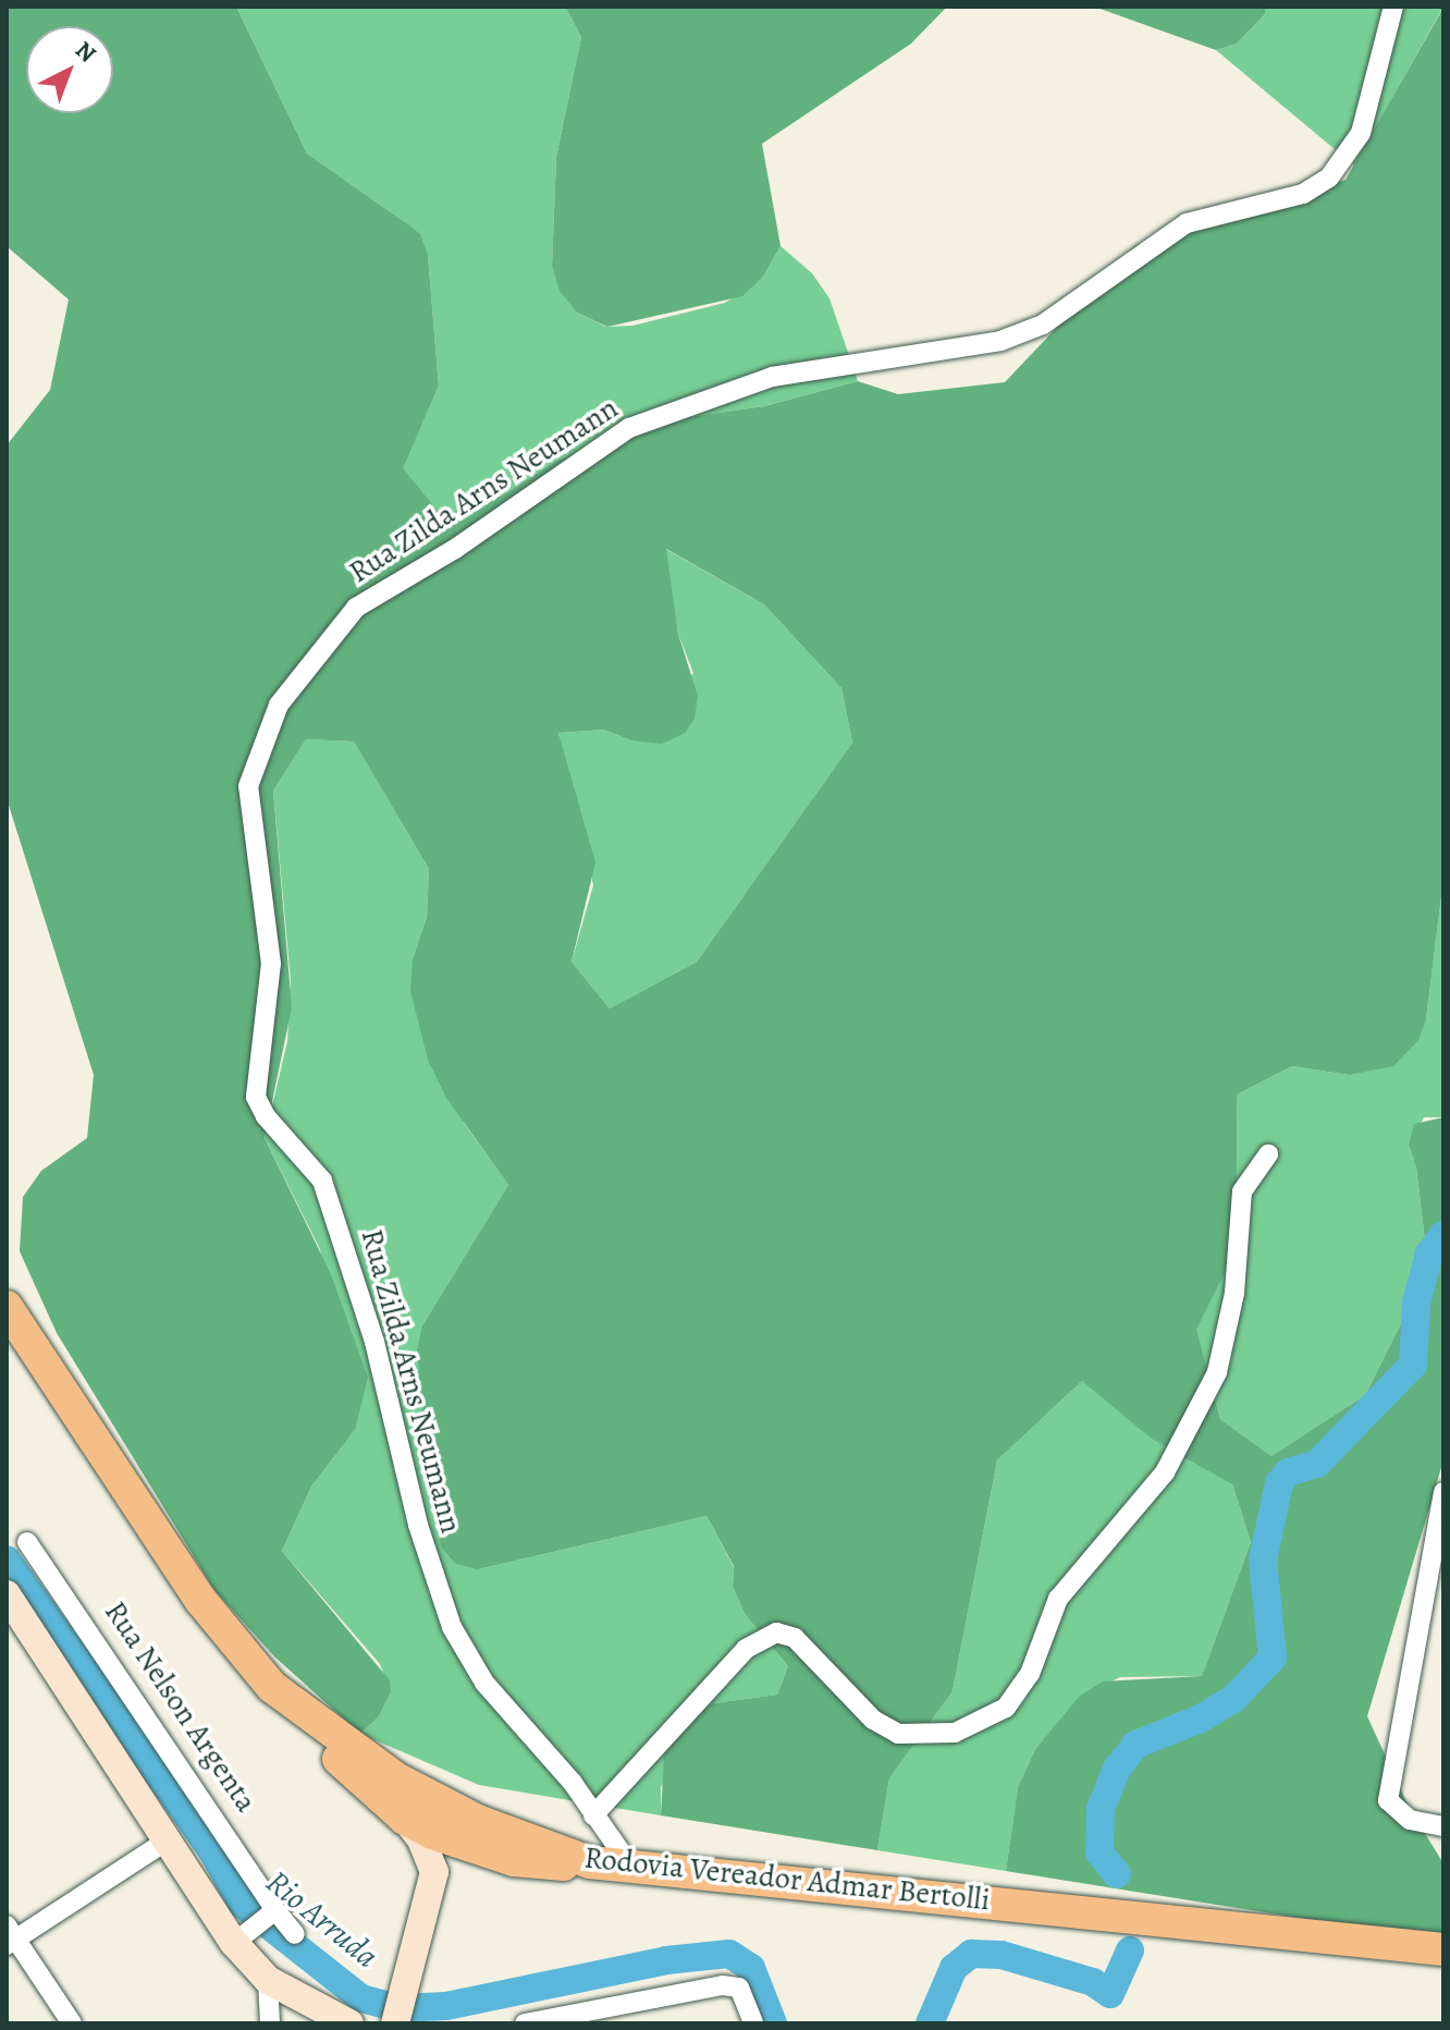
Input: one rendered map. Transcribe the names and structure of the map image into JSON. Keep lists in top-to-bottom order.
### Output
{
  "streets": {
    "highway": ["Rodovia Vereador Admar Bertolli"],
    "street": ["Rua Zilda Arns Neumann", "Rua Nelson Argenta"]
  },
  "crossings": [
    ["Rua Zilda Arns Neumann", "Rodovia Vereador Admar Bertolli"]
  ],
  "water": ["Rio Arruda"],
  "north": "top right"
}
